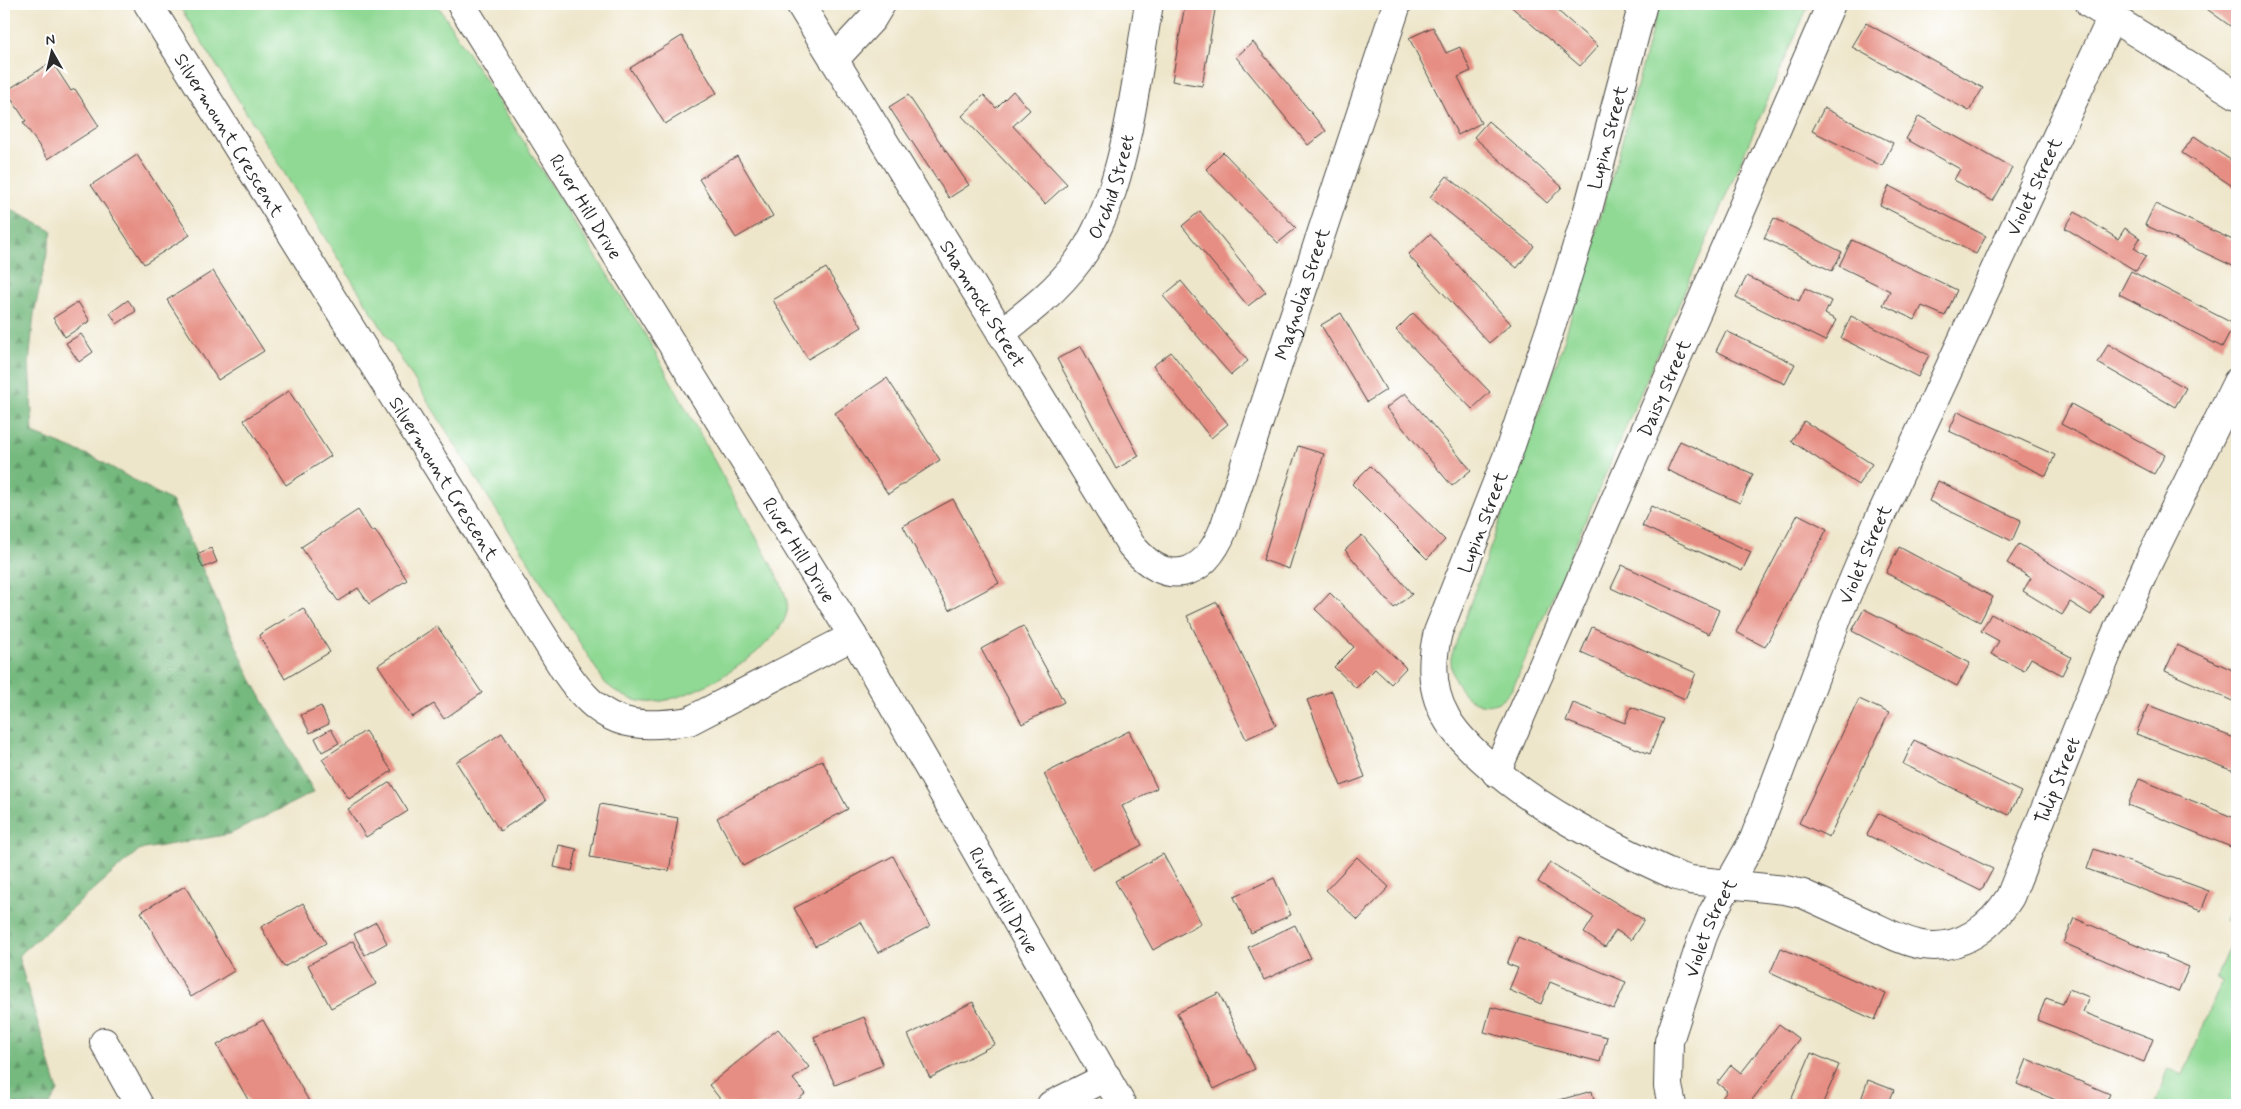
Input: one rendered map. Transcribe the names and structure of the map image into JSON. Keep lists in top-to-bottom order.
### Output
{
  "streets": {
    "street": [
      "Silvermount Crescent",
      "Lupin Street",
      "Orchid Street",
      "Violet Street",
      "River Hill Drive",
      "Magnolia Street",
      "Shamrock Street",
      "Daisy Street",
      "Tulip Street"
    ]
  },
  "crossings": [
    ["Silvermount Crescent", "River Hill Drive"],
    ["Lupin Street", "Violet Street"],
    ["Lupin Street", "Daisy Street"],
    ["Lupin Street", "Tulip Street"],
    ["Orchid Street", "Shamrock Street"],
    ["Violet Street", "Tulip Street"],
    ["Magnolia Street", "Shamrock Street"]
  ],
  "north": "top"
}
